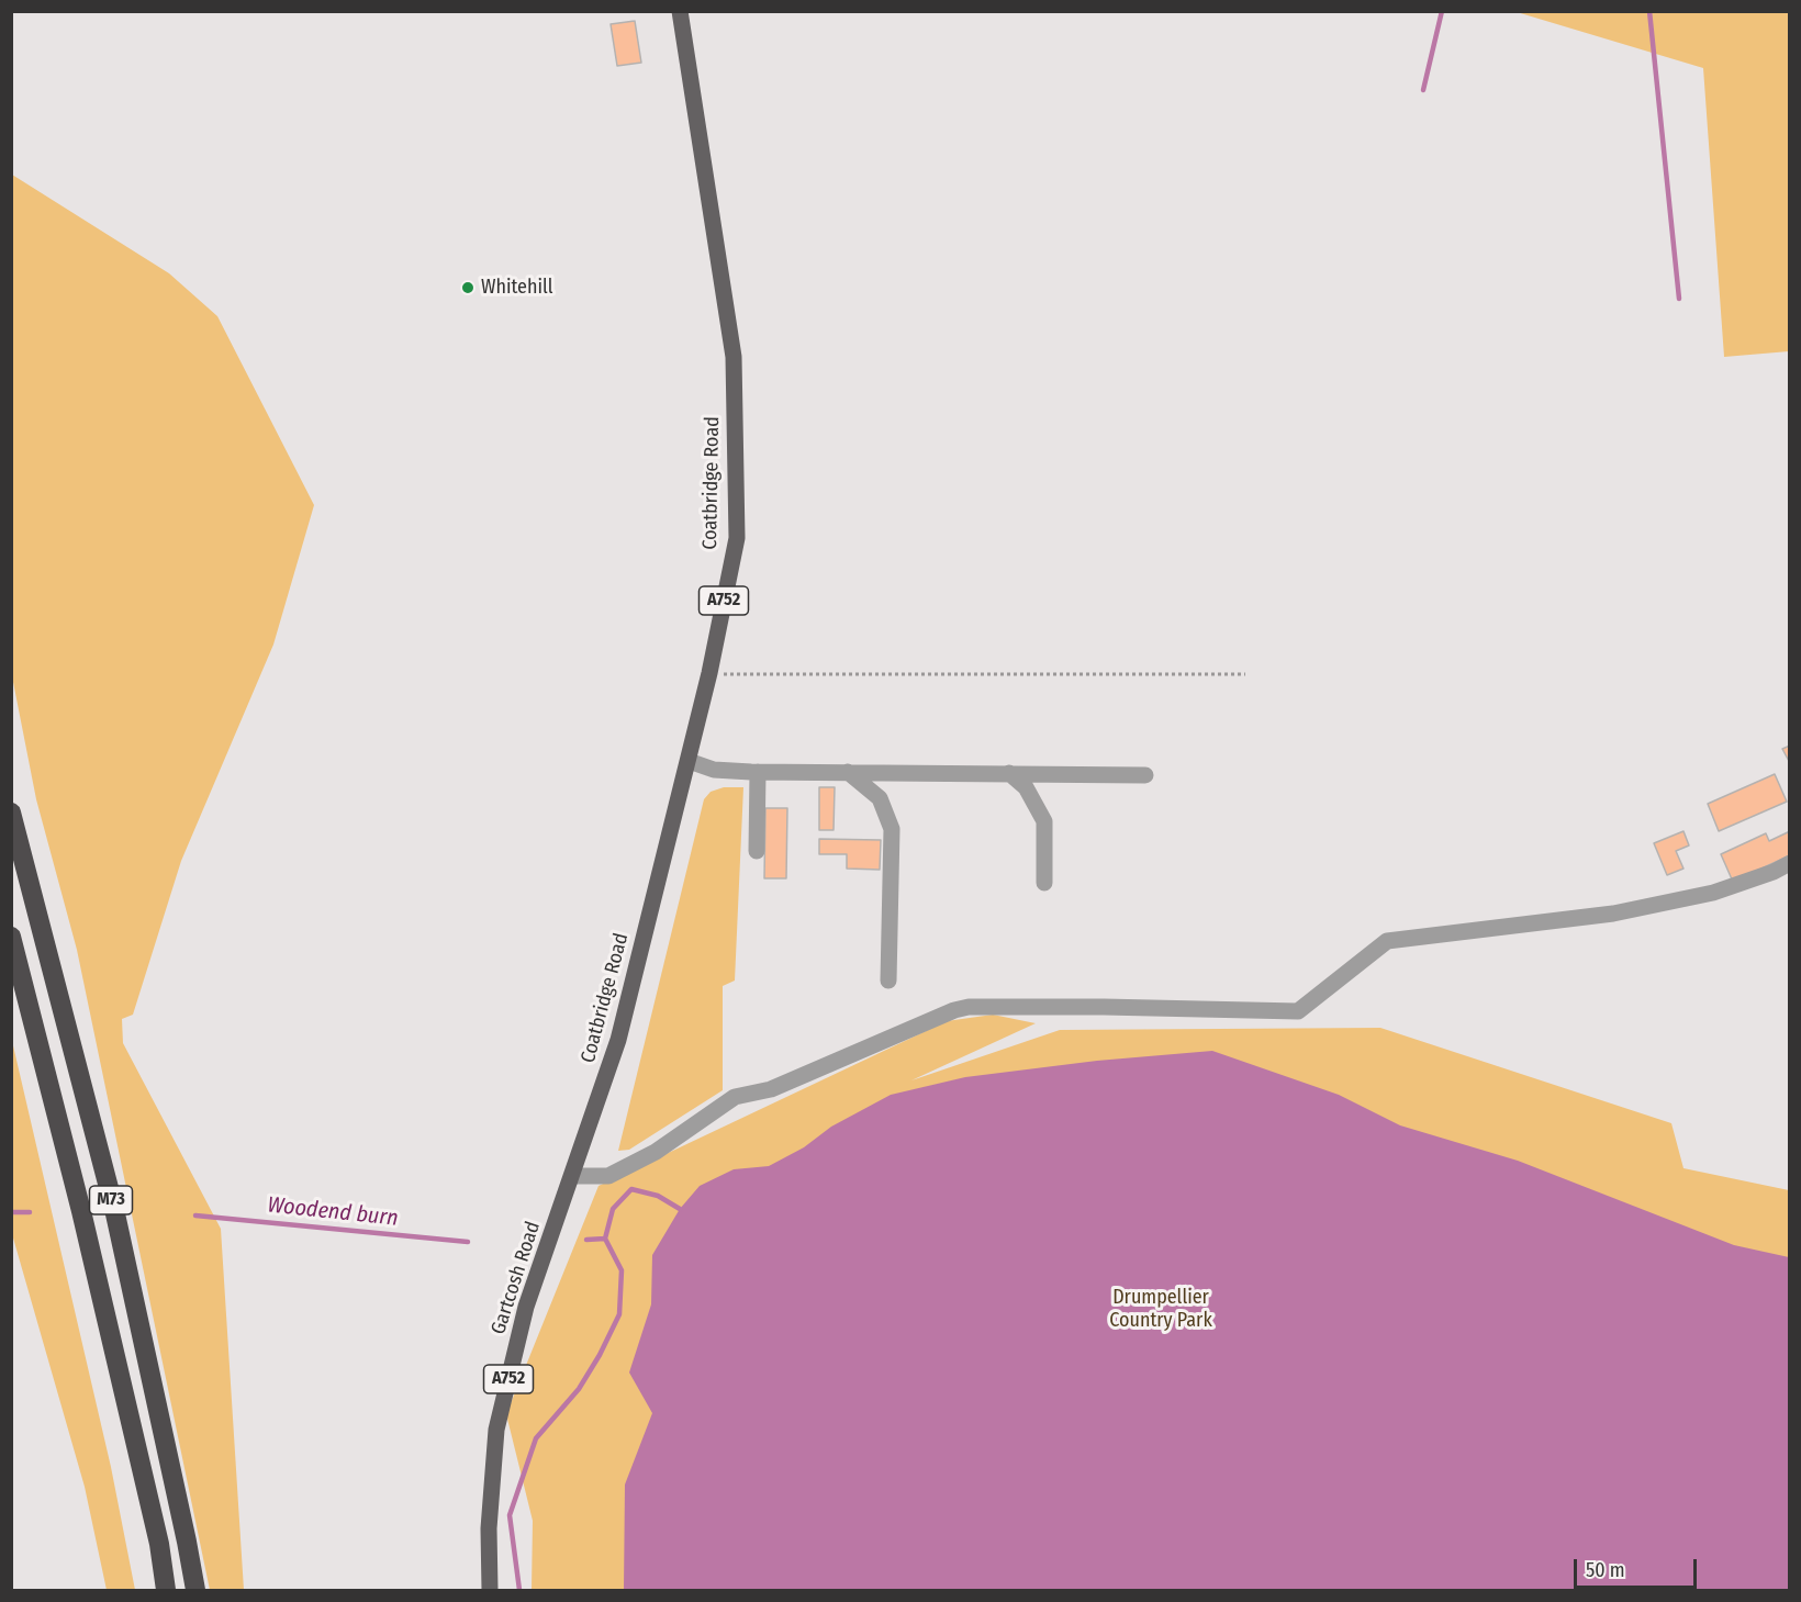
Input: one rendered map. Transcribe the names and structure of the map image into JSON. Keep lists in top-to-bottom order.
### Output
{
  "streets": {
    "highway": ["M73"],
    "main road": ["Coatbridge Road", "A752", "Gartcosh Road"]
  },
  "crossings": [
    ["Coatbridge Road", "Gartcosh Road"]
  ],
  "water": ["Woodend burn"],
  "parks": ["Drumpellier Country Park"],
  "places": ["Whitehill"],
  "scale_bar": "50 m"
}
